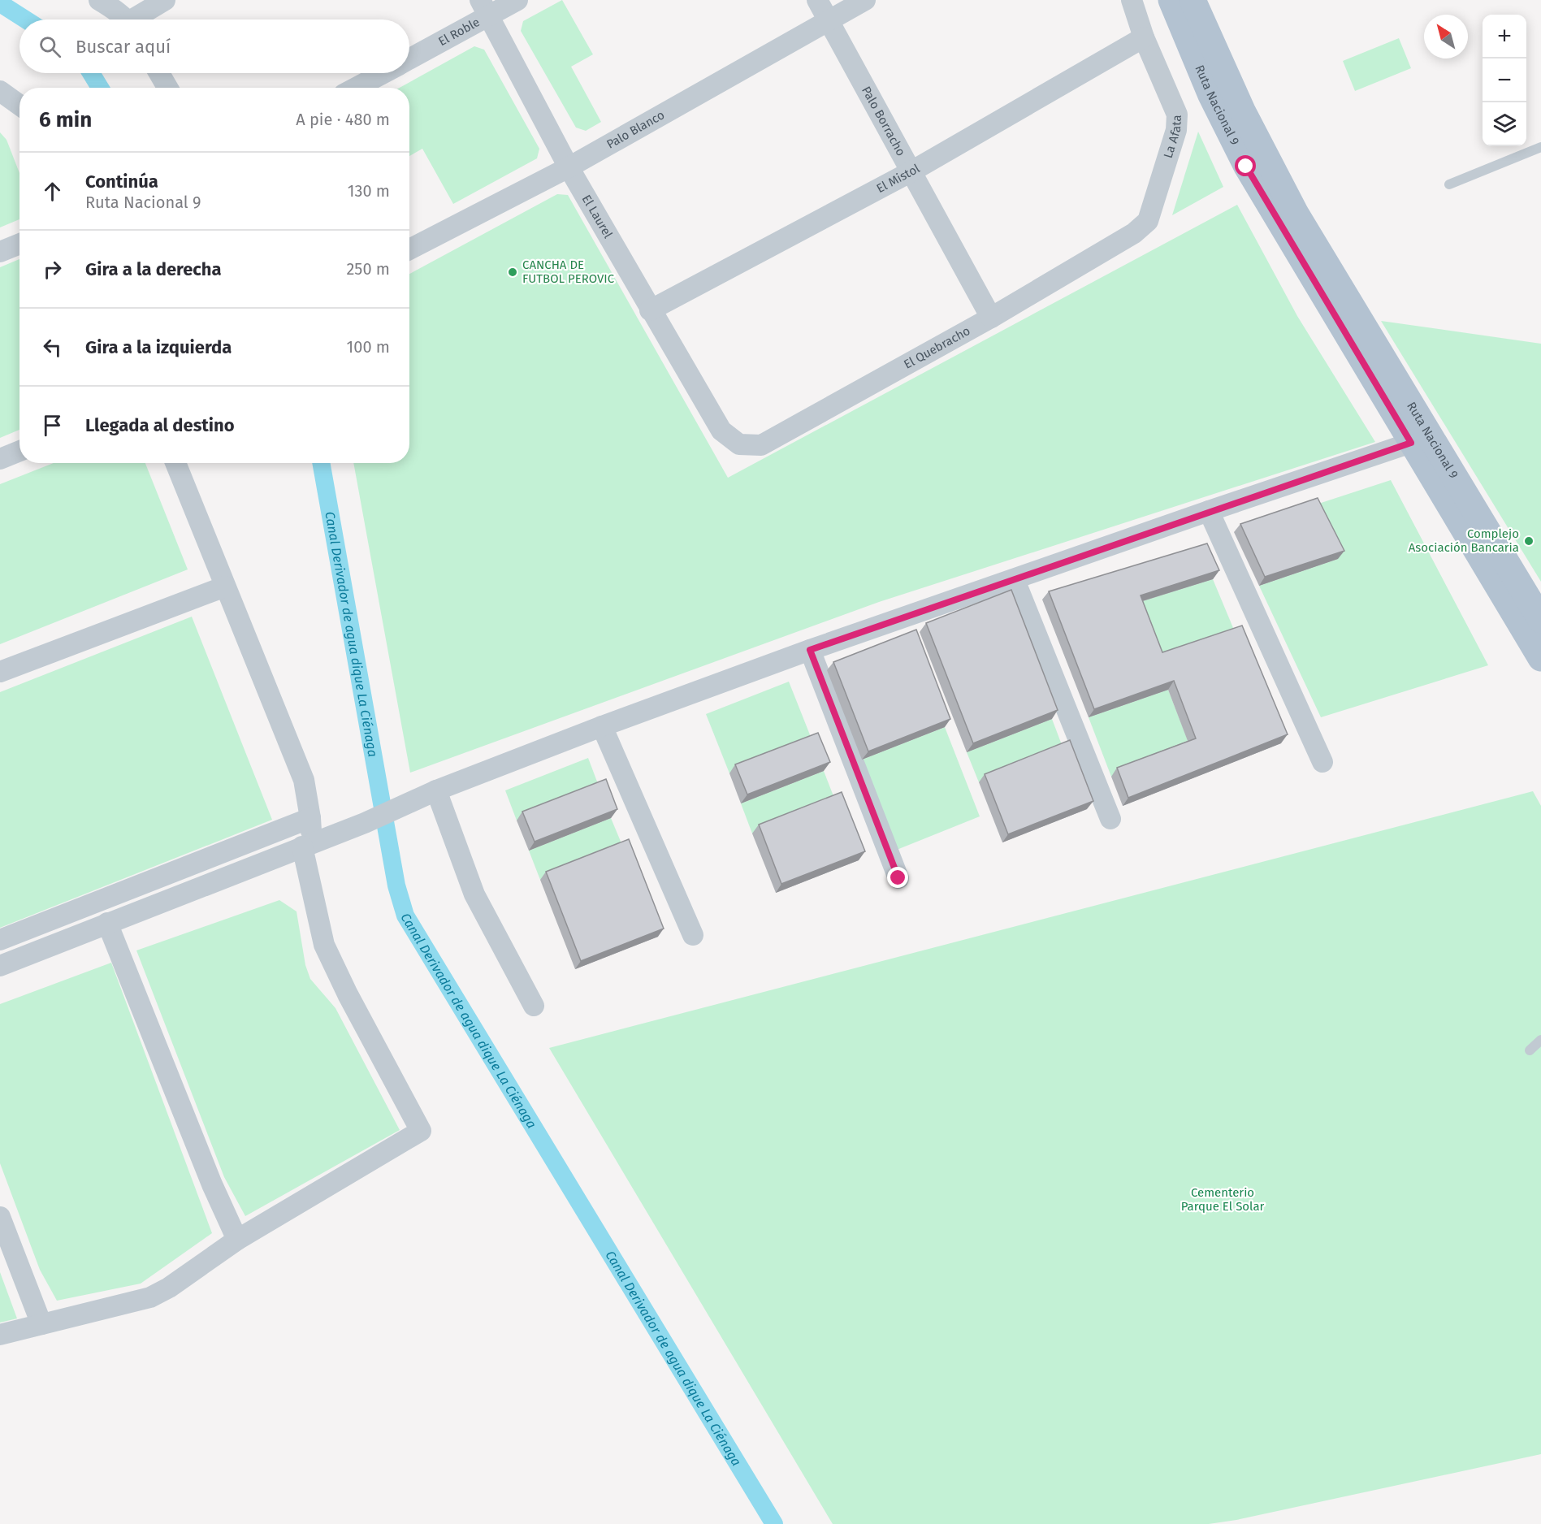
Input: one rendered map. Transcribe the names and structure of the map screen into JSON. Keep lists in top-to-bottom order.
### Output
{
  "streets": {
    "main road": ["Ruta Nacional 9"],
    "street": [
      "El Roble",
      "Palo Borracho",
      "Palo Blanco",
      "La Afata",
      "El Mistol",
      "El Laurel",
      "El Quebracho"
    ]
  },
  "crossings": [
    ["El Roble", "El Laurel"],
    ["Palo Borracho", "Palo Blanco"],
    ["Palo Borracho", "El Mistol"],
    ["Palo Borracho", "El Quebracho"],
    ["Palo Blanco", "El Laurel"],
    ["La Afata", "El Mistol"],
    ["La Afata", "El Quebracho"],
    ["El Mistol", "El Laurel"],
    ["El Laurel", "El Quebracho"]
  ],
  "water": ["Canal Derivador de agua dique La Ciénaga"],
  "parks": ["Cementerio Parque El Solar"],
  "places": ["CANCHA DE FUTBOL PEROVIC", "Complejo Asociación Bancaria"],
  "north": "top left",
  "page": {
    "map_buttons": ["+", "−"],
    "search": "Buscar aquí",
    "heading": ["6 min", "A pie · 480 m"],
    "list": [
      ["Continúa", "Ruta Nacional 9", "130 m"],
      ["Gira a la derecha", "250 m"],
      ["Gira a la izquierda", "100 m"],
      "Llegada al destino"
    ]
  }
}
